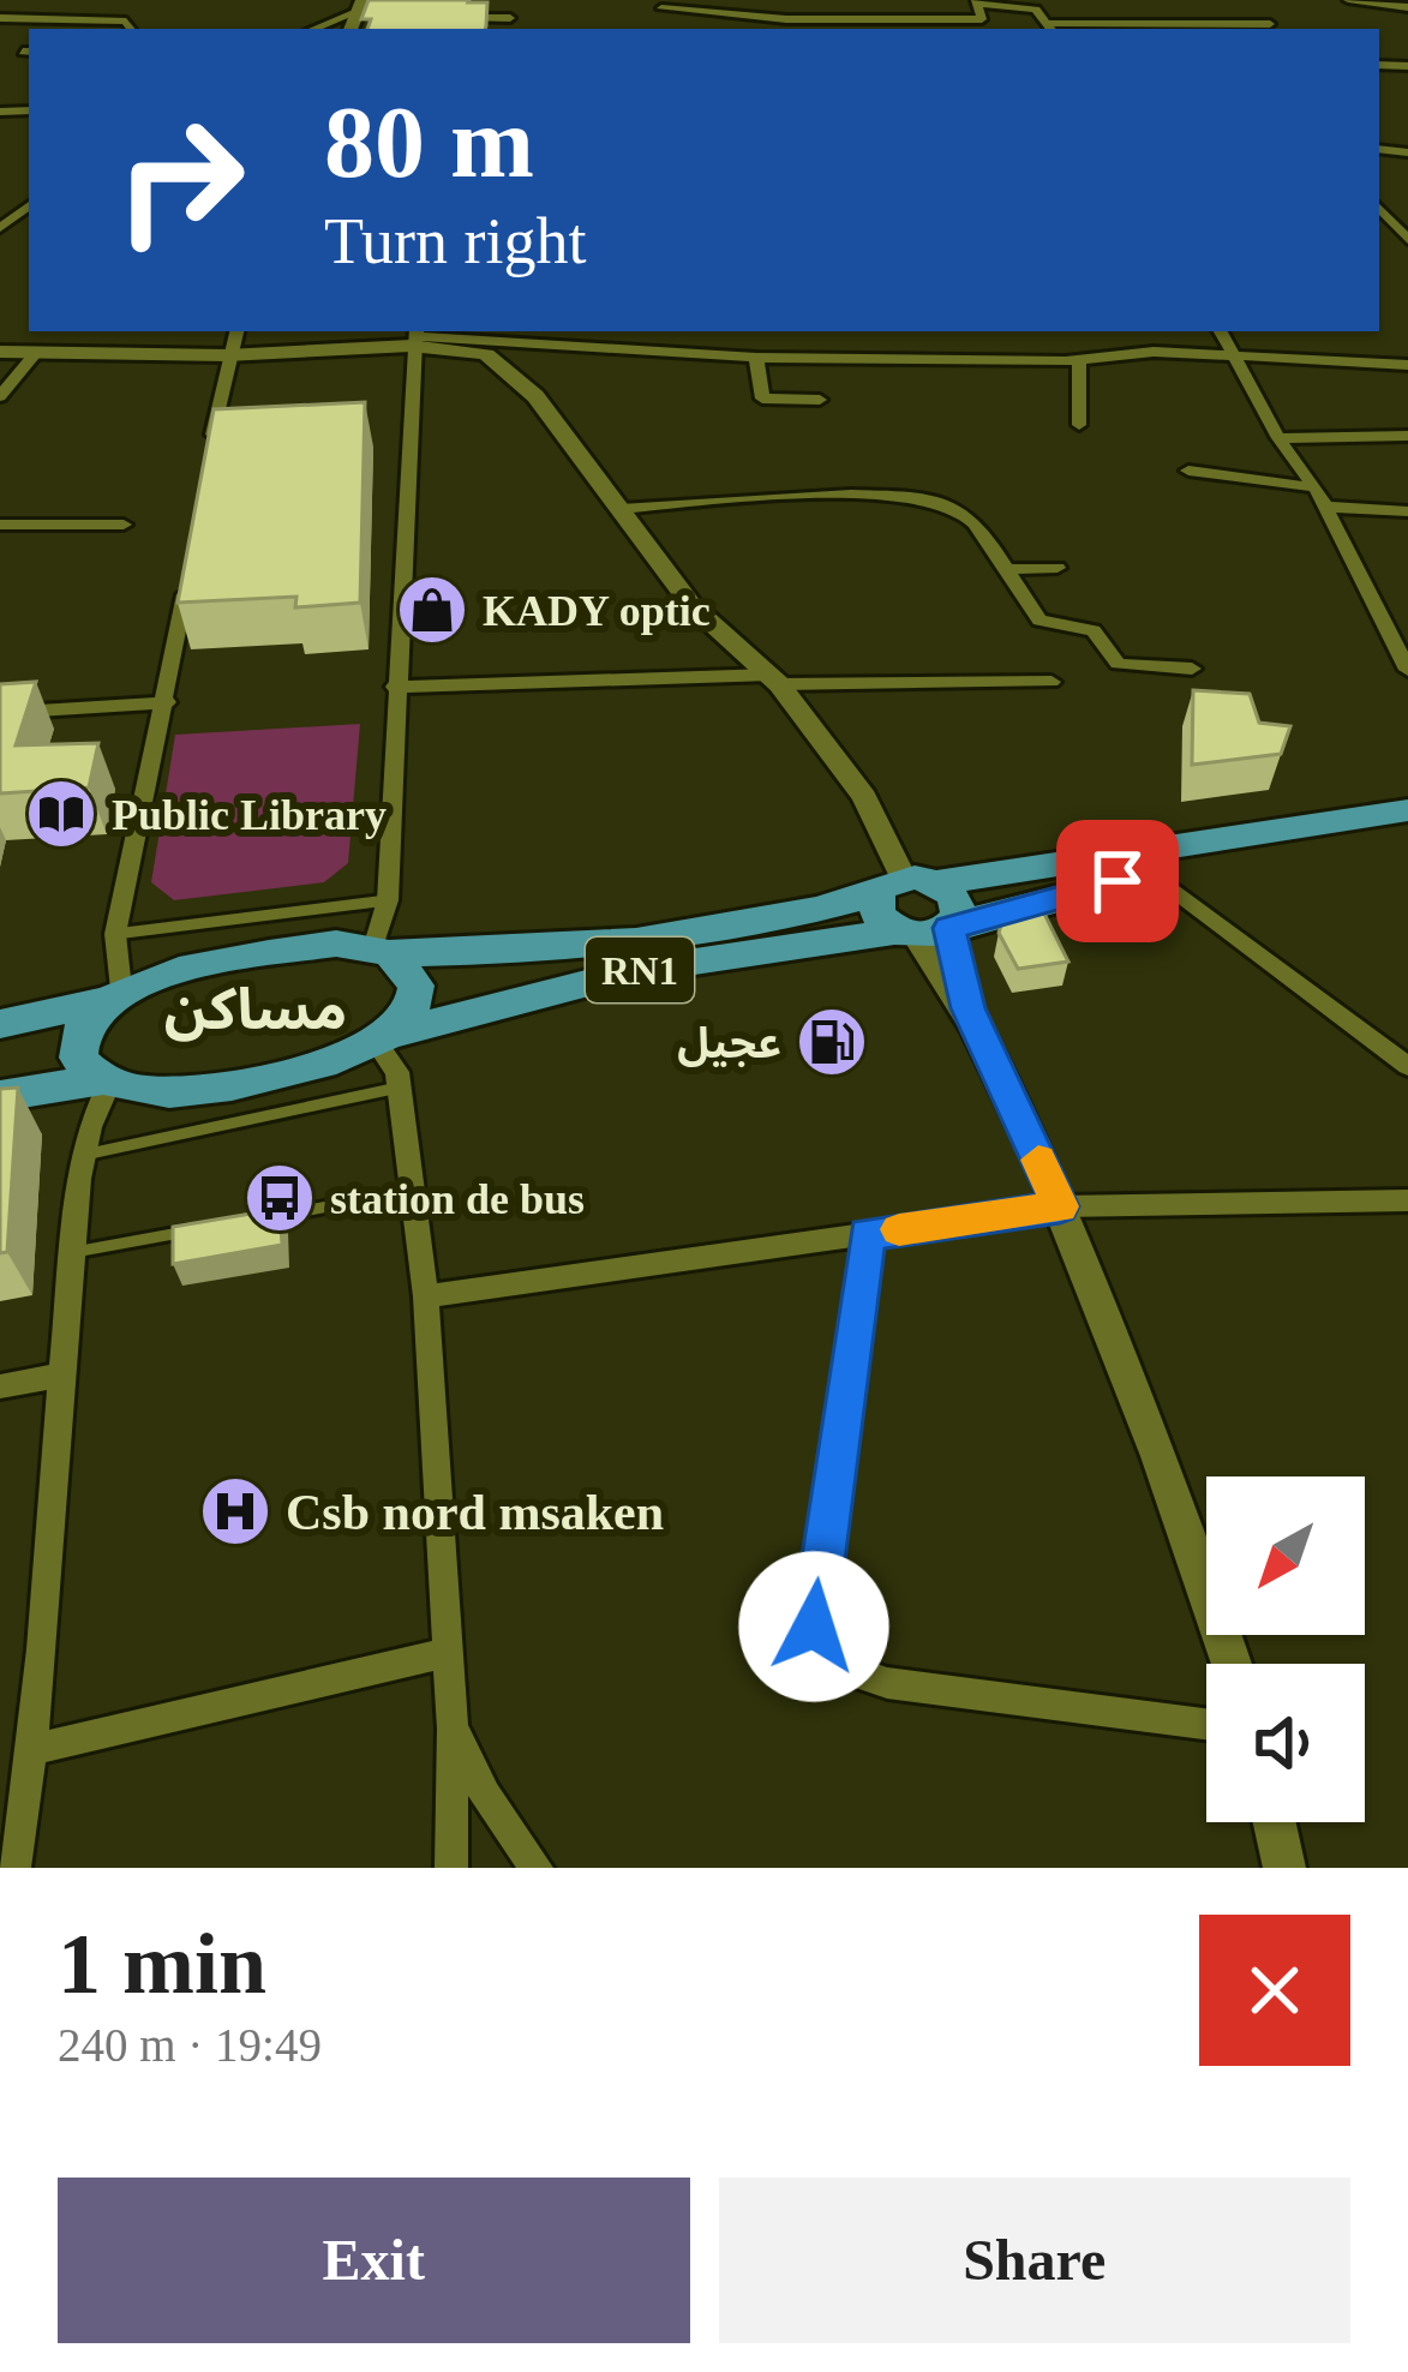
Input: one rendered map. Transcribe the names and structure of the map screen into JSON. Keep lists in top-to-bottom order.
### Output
{
  "streets": {
    "main road": ["RN1"]
  },
  "districts": ["مساكن"],
  "places": {
    "shop": ["KADY optic"],
    "library": ["Public Library"],
    "fuel station": ["عجيل"],
    "bus stop": ["station de bus"],
    "hospital": ["Csb nord msaken"]
  },
  "north": "bottom left",
  "page": {
    "turn": ["80 m", "Turn right"],
    "heading": ["1 min", "240 m · 19:49"],
    "buttons": ["Exit", "Share"]
  }
}
